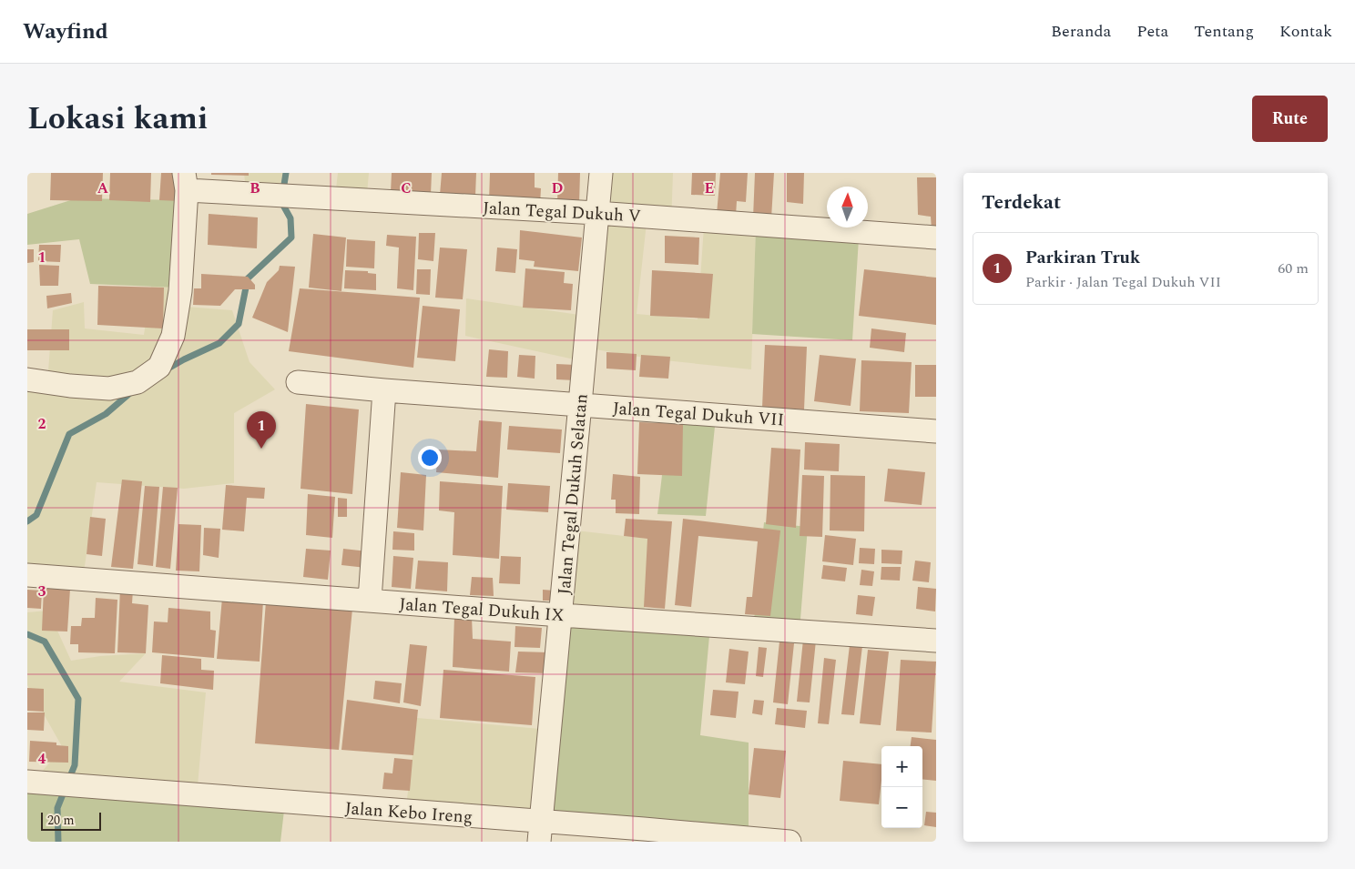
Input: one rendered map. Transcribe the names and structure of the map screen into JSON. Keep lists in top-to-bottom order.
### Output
{
  "streets": {
    "street": [
      "Jalan Tegal Dukuh V",
      "Jalan Tegal Dukuh VII",
      "Jalan Tegal Dukuh Selatan",
      "Jalan Tegal Dukuh IX",
      "Jalan Kebo Ireng"
    ]
  },
  "crossings": [
    ["Jalan Tegal Dukuh V", "Jalan Tegal Dukuh Selatan"],
    ["Jalan Tegal Dukuh VII", "Jalan Tegal Dukuh Selatan"],
    ["Jalan Tegal Dukuh Selatan", "Jalan Tegal Dukuh IX"],
    ["Jalan Tegal Dukuh Selatan", "Jalan Kebo Ireng"]
  ],
  "scale_bar": "20 m",
  "north": "top",
  "page": {
    "header": "Wayfind",
    "nav": [
      "Beranda",
      "Peta",
      "Tentang",
      "Kontak"
    ],
    "title": "Lokasi kami",
    "buttons": "Rute",
    "heading": "Terdekat",
    "list": [
      {
        "mark": "1",
        "name": "Parkiran Truk",
        "note": "Parkir · Jalan Tegal Dukuh VII",
        "value": "60 m"
      }
    ],
    "pins": "1",
    "map_buttons": ["+", "−"],
    "scale": "20 m"
  },
  "grid": {
    "columns": [
      "A",
      "B",
      "C",
      "D",
      "E"
    ],
    "rows": [
      "1",
      "2",
      "3",
      "4"
    ]
  }
}
